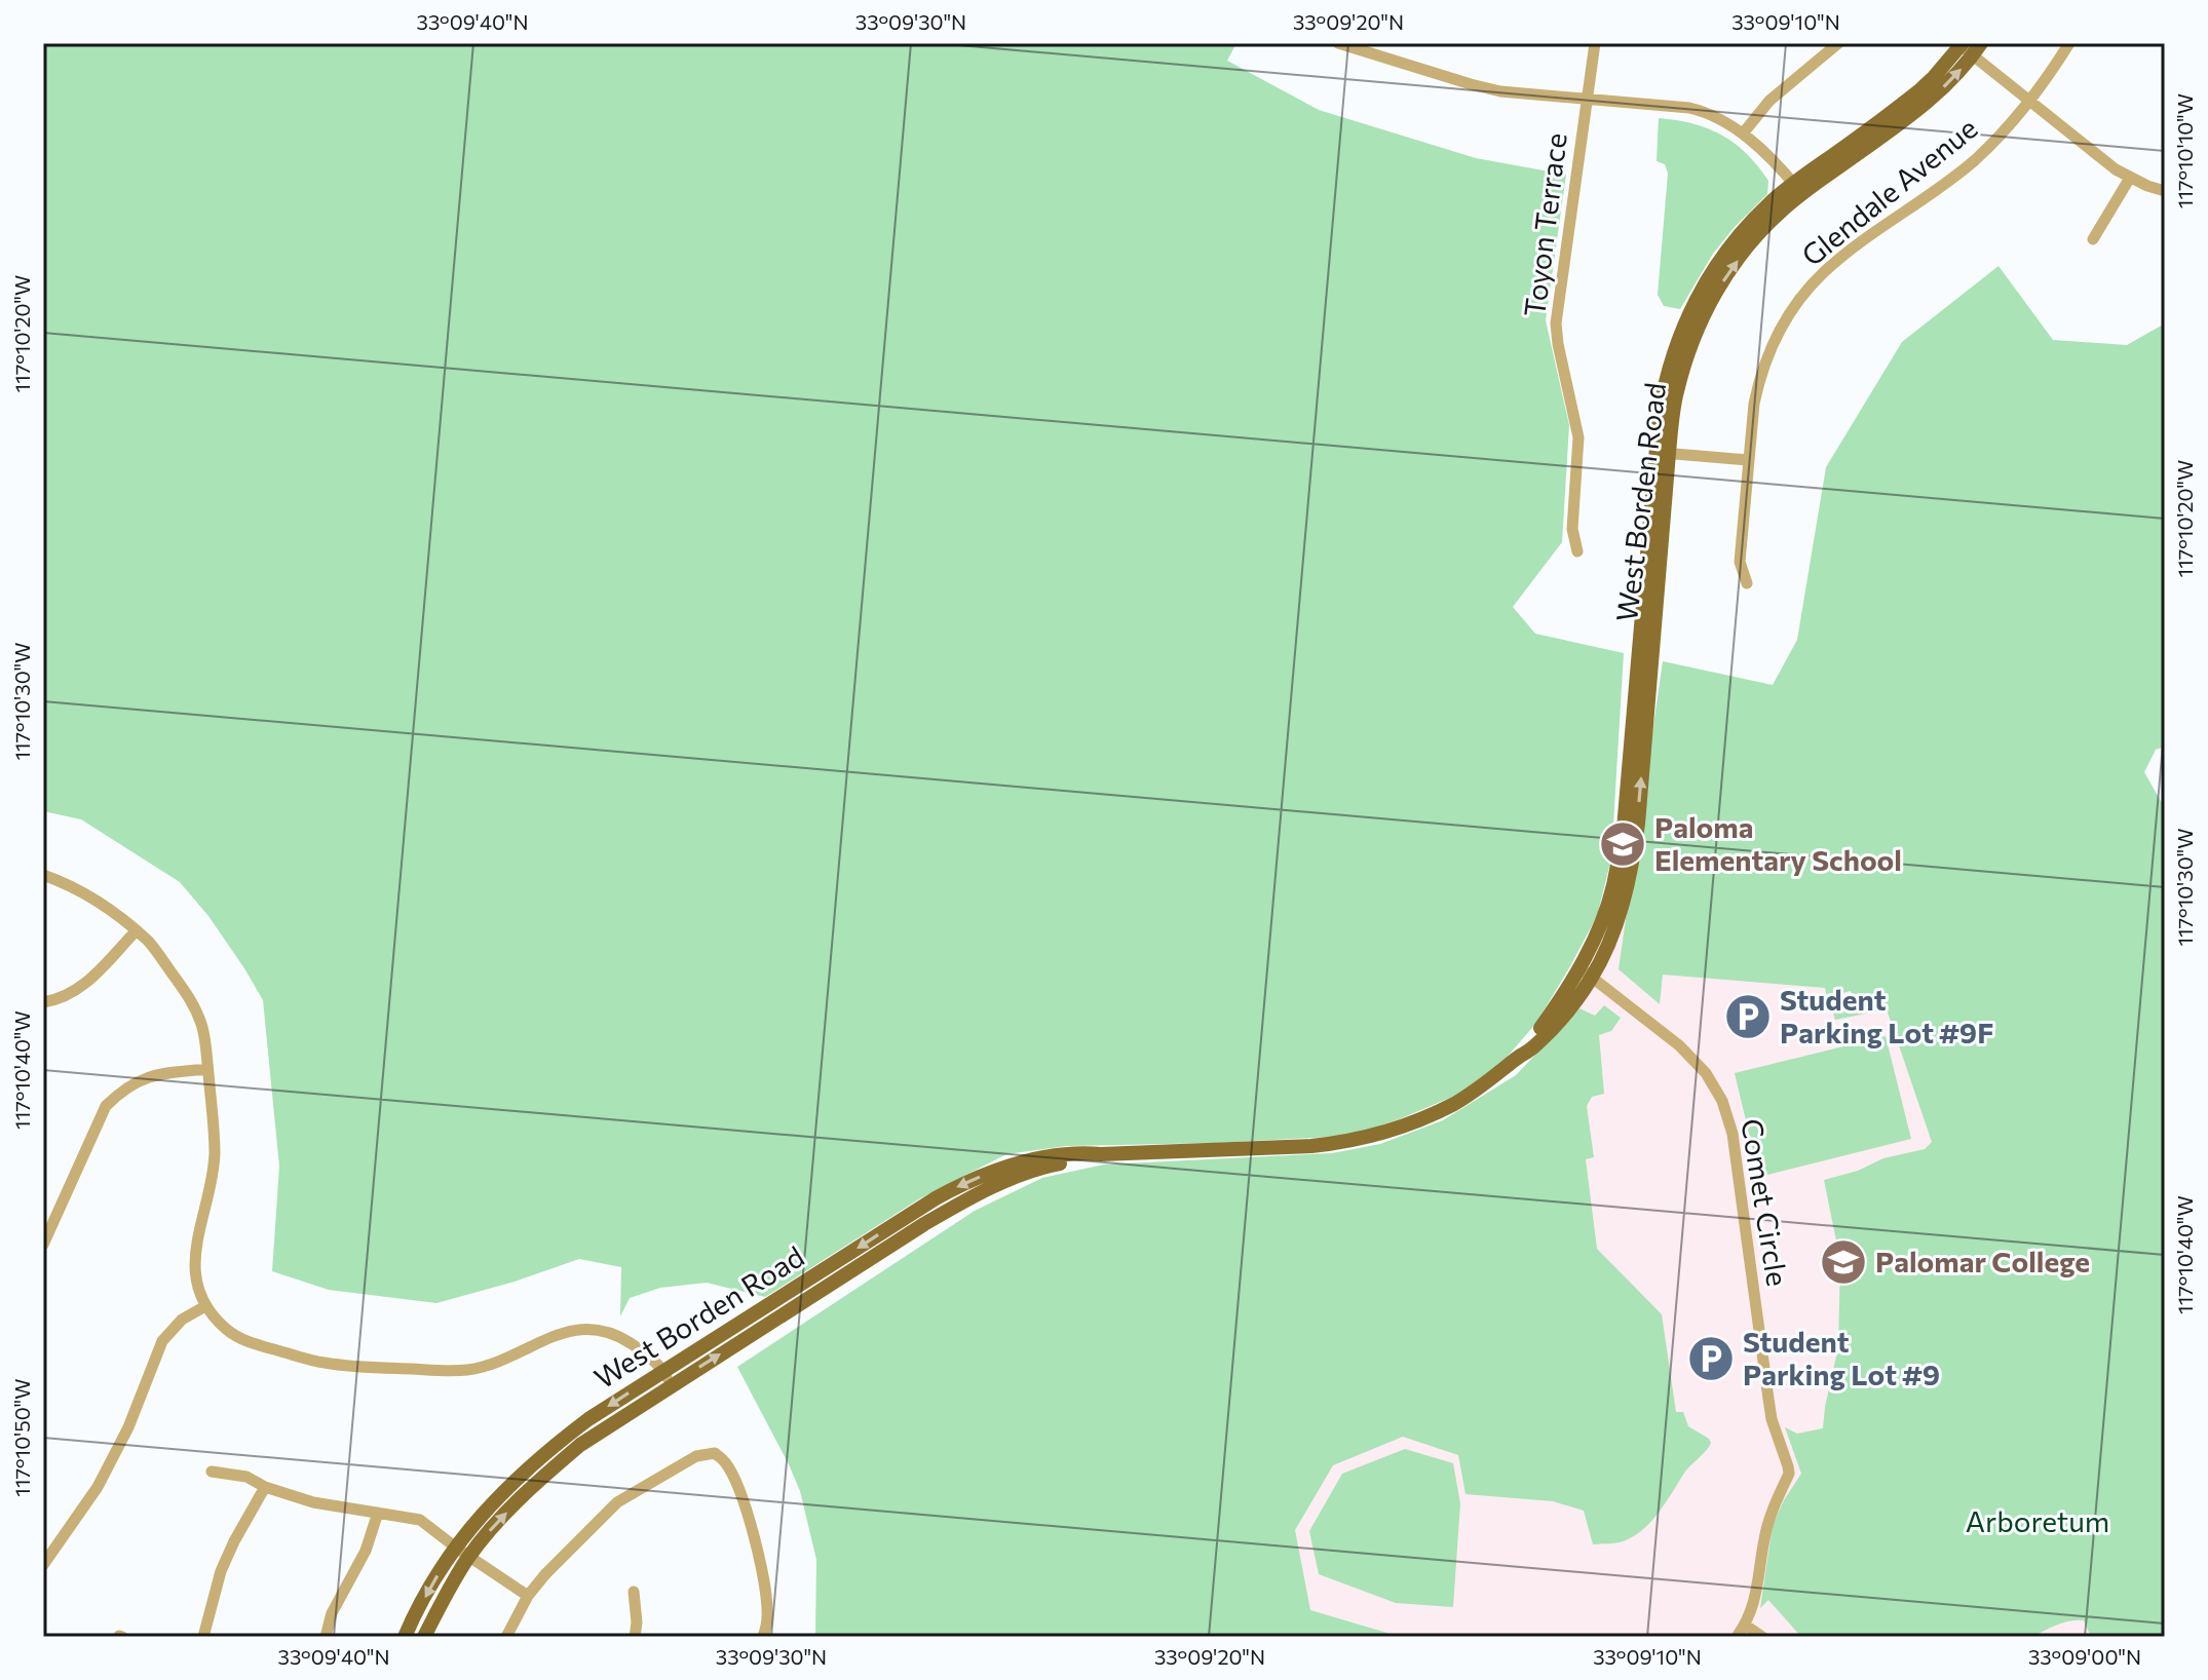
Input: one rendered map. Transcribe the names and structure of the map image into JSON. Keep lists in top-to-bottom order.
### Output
{
  "streets": {
    "main road": ["West Borden Road"],
    "street": ["Glendale Avenue", "Toyon Terrace", "Comet Circle"]
  },
  "crossings": [
    ["West Borden Road", "Comet Circle"]
  ],
  "parks": ["Arboretum"],
  "places": {
    "school or university": ["Paloma Elementary School", "Palomar College"],
    "parking": ["Student Parking Lot #9F", "Student Parking Lot #9"]
  },
  "coordinates": [
    "33°09'40\"N",
    "33°09'30\"N",
    "33°09'20\"N",
    "33°09'10\"N",
    "117°10'10\"W",
    "117°10'20\"W",
    "117°10'30\"W",
    "117°10'40\"W",
    "117°10'50\"W",
    "33°09'00\"N"
  ]
}
